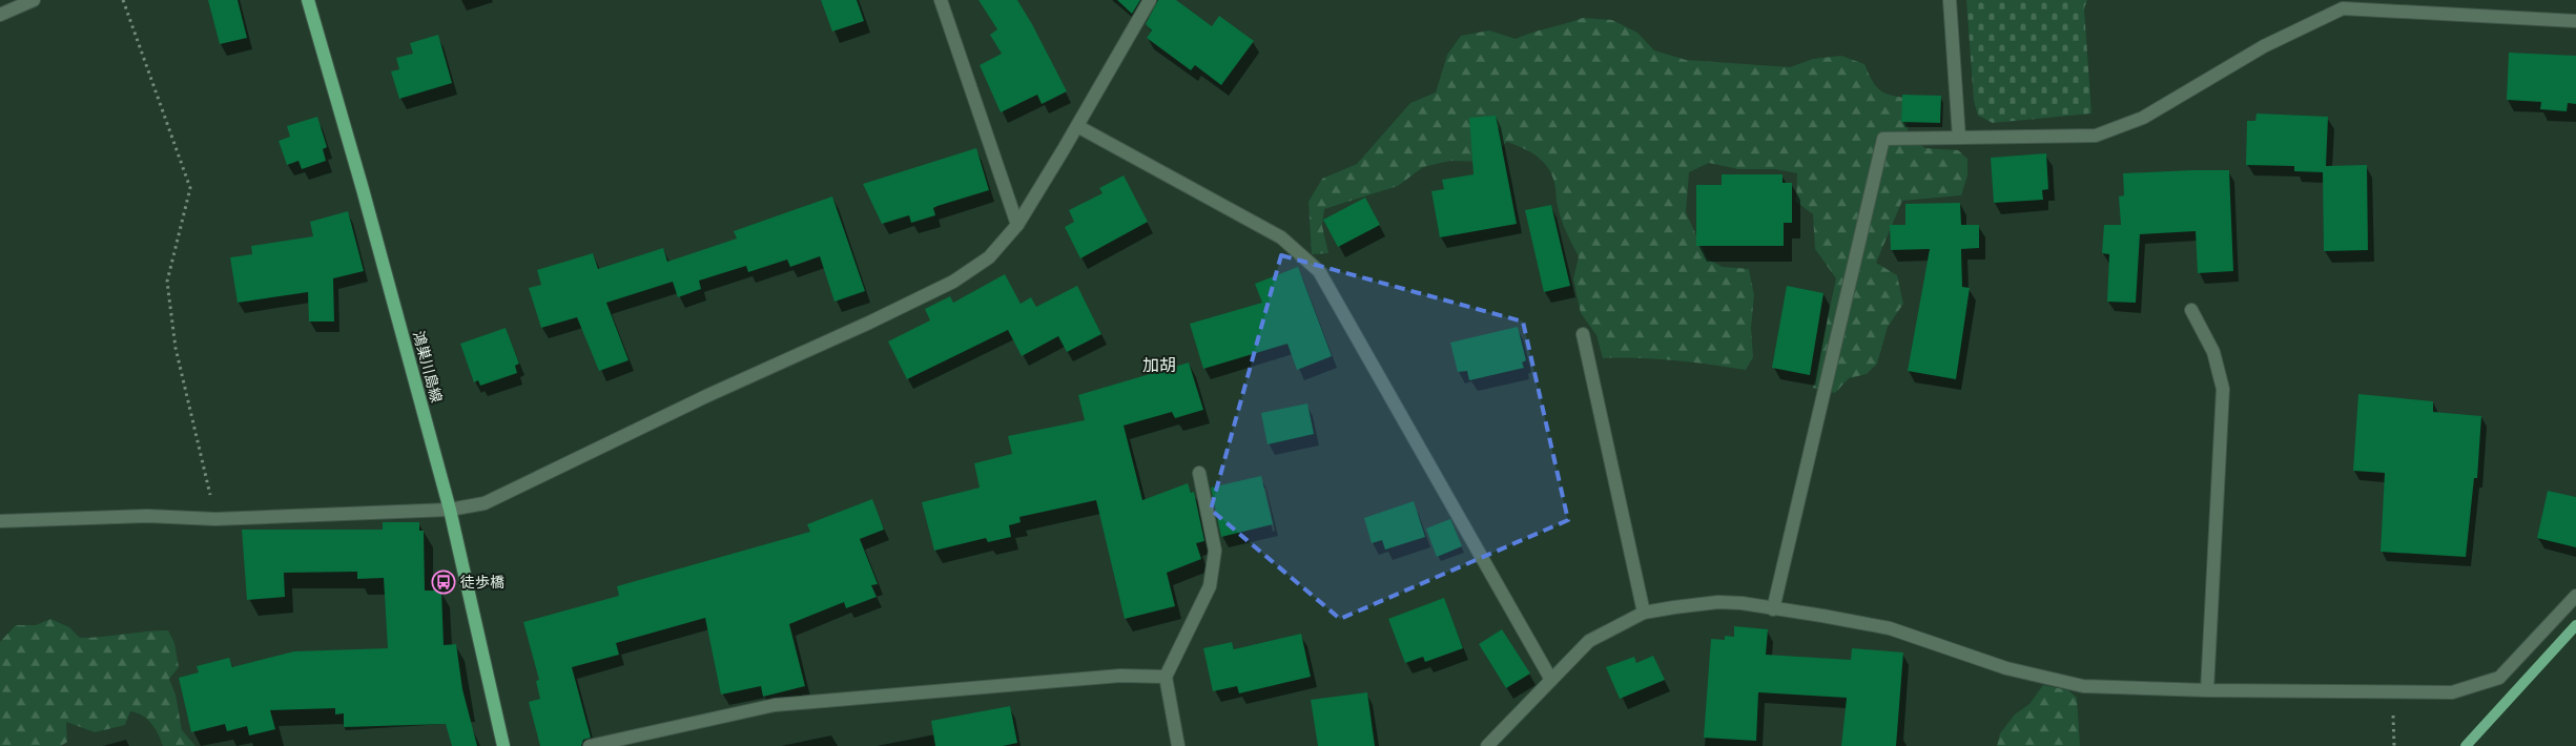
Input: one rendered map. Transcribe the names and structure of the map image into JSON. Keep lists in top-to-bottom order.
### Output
{
  "streets": {
    "main road": ["鴻巣川島線"]
  },
  "districts": ["加胡"],
  "places": {
    "bus stop": ["徒歩橋"]
  }
}
